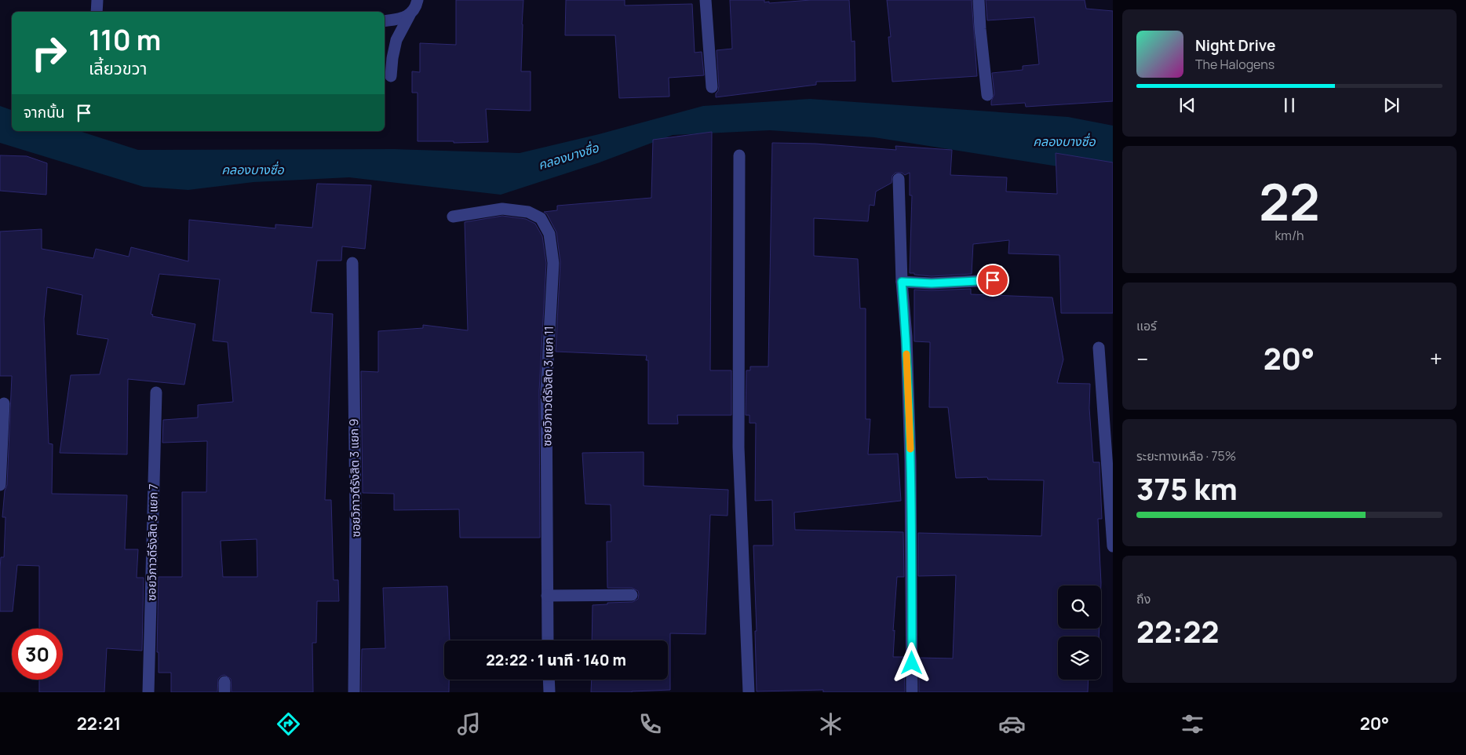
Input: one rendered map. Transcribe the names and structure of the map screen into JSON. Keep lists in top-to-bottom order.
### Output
{
  "streets": {
    "street": ["ซอยวิภาวดีรังสิต 3 แยก 11", "ซอยวิภาวดีรังสิต 3 แยก 9", "ซอยวิภาวดีรังสิต 3 แยก 7"]
  },
  "water": ["คลองบางซื่อ"],
  "page": {
    "turn": ["110 m", "เลี้ยวขวา"],
    "song": ["Night Drive", "The Halogens"],
    "then": "จากนั้น",
    "tile": [
      ["22", "km/h"],
      "แอร์",
      ["ระยะทางเหลือ · 75%", "375 km"],
      ["ถึง", "22:22"]
    ],
    "heat": ["−", "20°", "+"],
    "limit": "30",
    "trip": "22:22 · 1 นาที · 140 m",
    "tabs": ["22:21", "20°"]
  }
}
